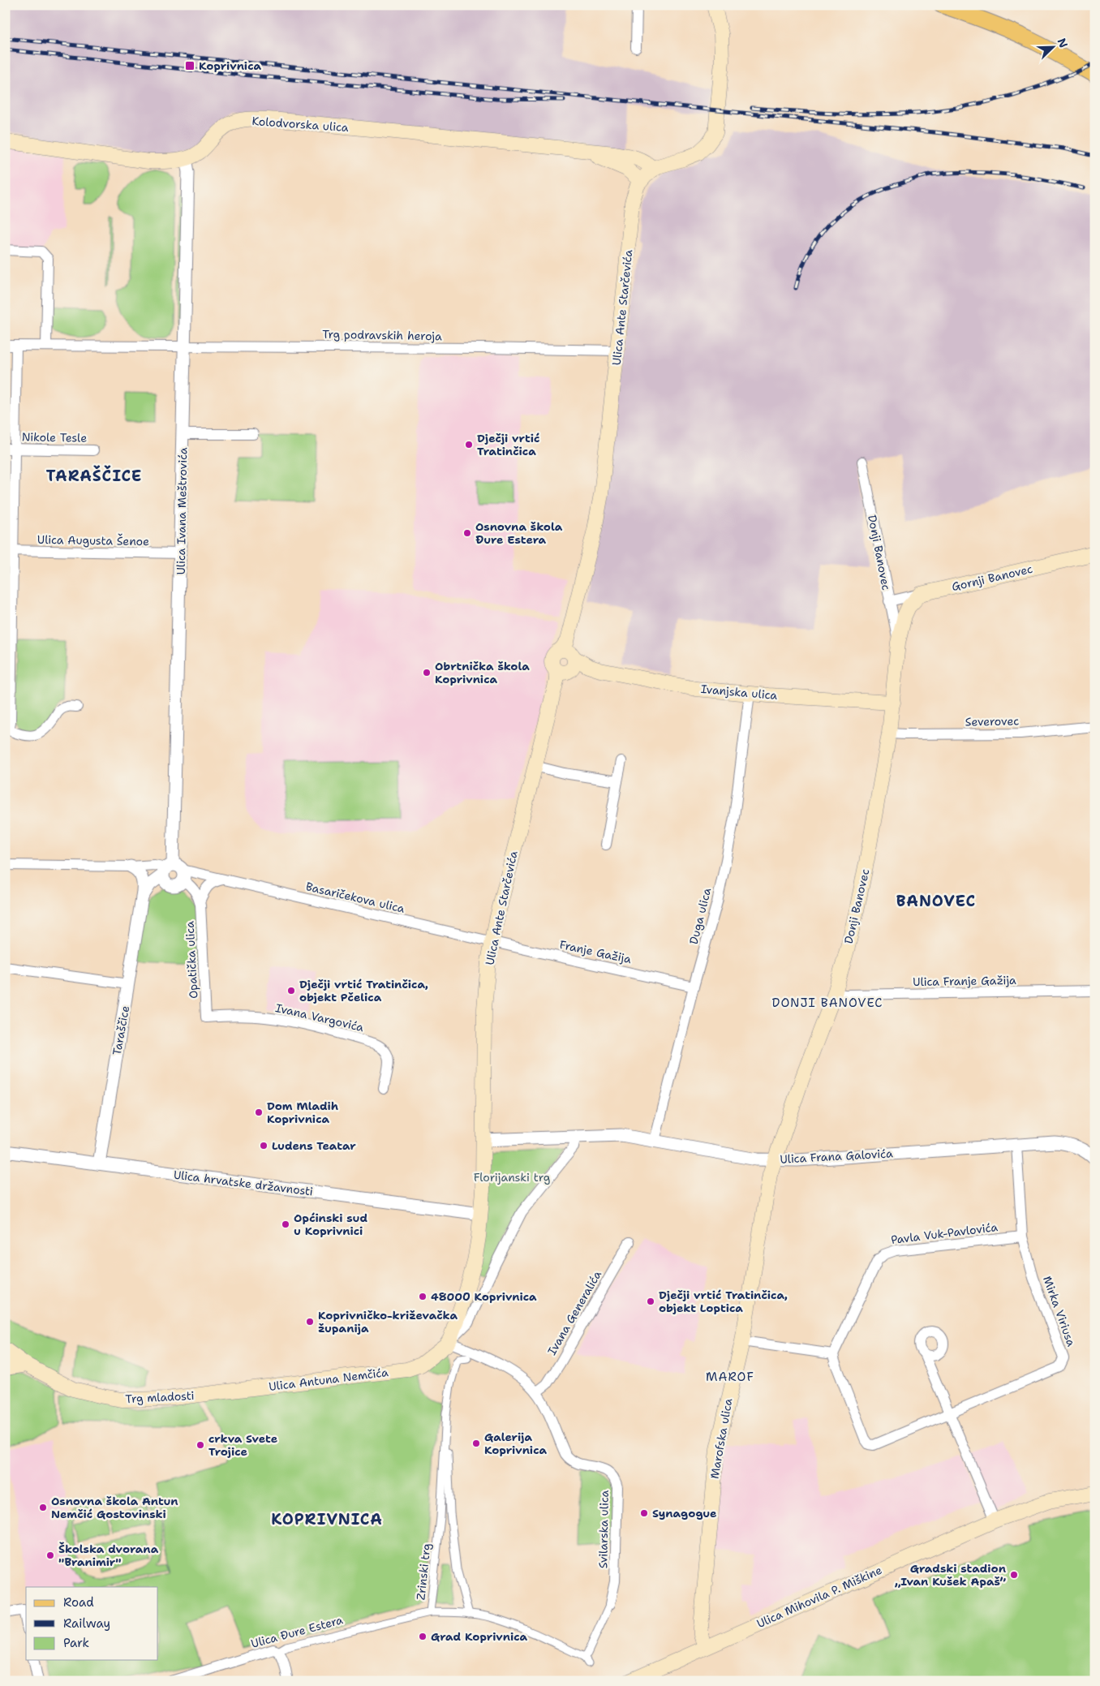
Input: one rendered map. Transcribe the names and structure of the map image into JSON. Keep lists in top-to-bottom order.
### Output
{
  "streets": {
    "main road": [
      "Kolodvorska ulica",
      "Ulica Ante Starčevića",
      "Donji Banovec",
      "Gornji Banovec",
      "Ivanjska ulica",
      "Ulica Antuna Nemčića",
      "Trg mladosti",
      "Marofska ulica",
      "Ulica Mihovila P. Miškine"
    ],
    "street": [
      "Trg podravskih heroja",
      "Nikole Tesle",
      "Ulica Ivana Meštrovića",
      "Ulica Augusta Šenoe",
      "Severovec",
      "Basaričekova ulica",
      "Duga ulica",
      "Franje Gažija",
      "Opatička ulica",
      "Ulica Franje Gažija",
      "Ivana Vargovića",
      "Taraščice",
      "Ulica Frana Galovića",
      "Ulica hrvatske državnosti",
      "Pavla Vuk-Pavlovića",
      "Mirka Viriusa",
      "Ivana Generalića",
      "Svilarska ulica",
      "Zrinski trg",
      "Ulica Đure Estera"
    ]
  },
  "crossings": [
    ["Kolodvorska ulica", "Ulica Ante Starčevića"],
    ["Kolodvorska ulica", "Ulica Ivana Meštrovića"],
    ["Ulica Ante Starčevića", "Trg podravskih heroja"],
    ["Ulica Ante Starčevića", "Ivanjska ulica"],
    ["Ulica Ante Starčevića", "Basaričekova ulica"],
    ["Ulica Ante Starčevića", "Franje Gažija"],
    ["Trg podravskih heroja", "Nikole Tesle"],
    ["Trg podravskih heroja", "Ulica Ivana Meštrovića"],
    ["Nikole Tesle", "Ulica Augusta Šenoe"],
    ["Ulica Ivana Meštrovića", "Ulica Augusta Šenoe"],
    ["Ulica Ivana Meštrovića", "Basaričekova ulica"],
    ["Ulica Ivana Meštrovića", "Taraščice"],
    ["Donji Banovec", "Gornji Banovec"],
    ["Donji Banovec", "Ivanjska ulica"],
    ["Donji Banovec", "Severovec"],
    ["Donji Banovec", "Ulica Franje Gažija"],
    ["Donji Banovec", "Ulica Frana Galovića"],
    ["Donji Banovec", "Marofska ulica"],
    ["Ivanjska ulica", "Duga ulica"],
    ["Basaričekova ulica", "Franje Gažija"],
    ["Basaričekova ulica", "Taraščice"],
    ["Duga ulica", "Franje Gažija"],
    ["Duga ulica", "Ulica Frana Galovića"],
    ["Opatička ulica", "Ivana Vargovića"],
    ["Taraščice", "Ulica hrvatske državnosti"],
    ["Ulica Frana Galovića", "Mirka Viriusa"],
    ["Ulica Frana Galovića", "Marofska ulica"],
    ["Pavla Vuk-Pavlovića", "Mirka Viriusa"],
    ["Ivana Generalića", "Svilarska ulica"],
    ["Ulica Antuna Nemčića", "Trg mladosti"],
    ["Ulica Antuna Nemčića", "Svilarska ulica"],
    ["Marofska ulica", "Ulica Mihovila P. Miškine"],
    ["Svilarska ulica", "Zrinski trg"],
    ["Zrinski trg", "Ulica Đure Estera"]
  ],
  "districts": [
    "TARAŠČICE",
    "BANOVEC",
    "DONJI BANOVEC",
    "MAROF",
    "KOPRIVNICA"
  ],
  "parks": ["Florijanski trg"],
  "places": {
    "transit": ["Koprivnica"],
    "other": [
      "Dječji vrtić Tratinčica",
      "Osnovna škola Đure Estera",
      "Obrtnička škola Koprivnica",
      "Dječji vrtić Tratinčica, objekt Pčelica",
      "Dom Mladih Koprivnica",
      "Ludens Teatar",
      "Općinski sud u Koprivnici",
      "48000 Koprivnica",
      "Dječji vrtić Tratinčica, objekt Loptica",
      "Koprivničko-križevačka županija",
      "Galerija Koprivnica",
      "crkva Svete Trojice",
      "Osnovna škola Antun Nemčić Gostovinski",
      "Synagogue",
      "Školska dvorana \"Branimir\"",
      "Gradski stadion „Ivan Kušek Apaš”",
      "Grad Koprivnica"
    ]
  },
  "legend": ["Road", "Railway", "Park"],
  "north": "top right"
}
